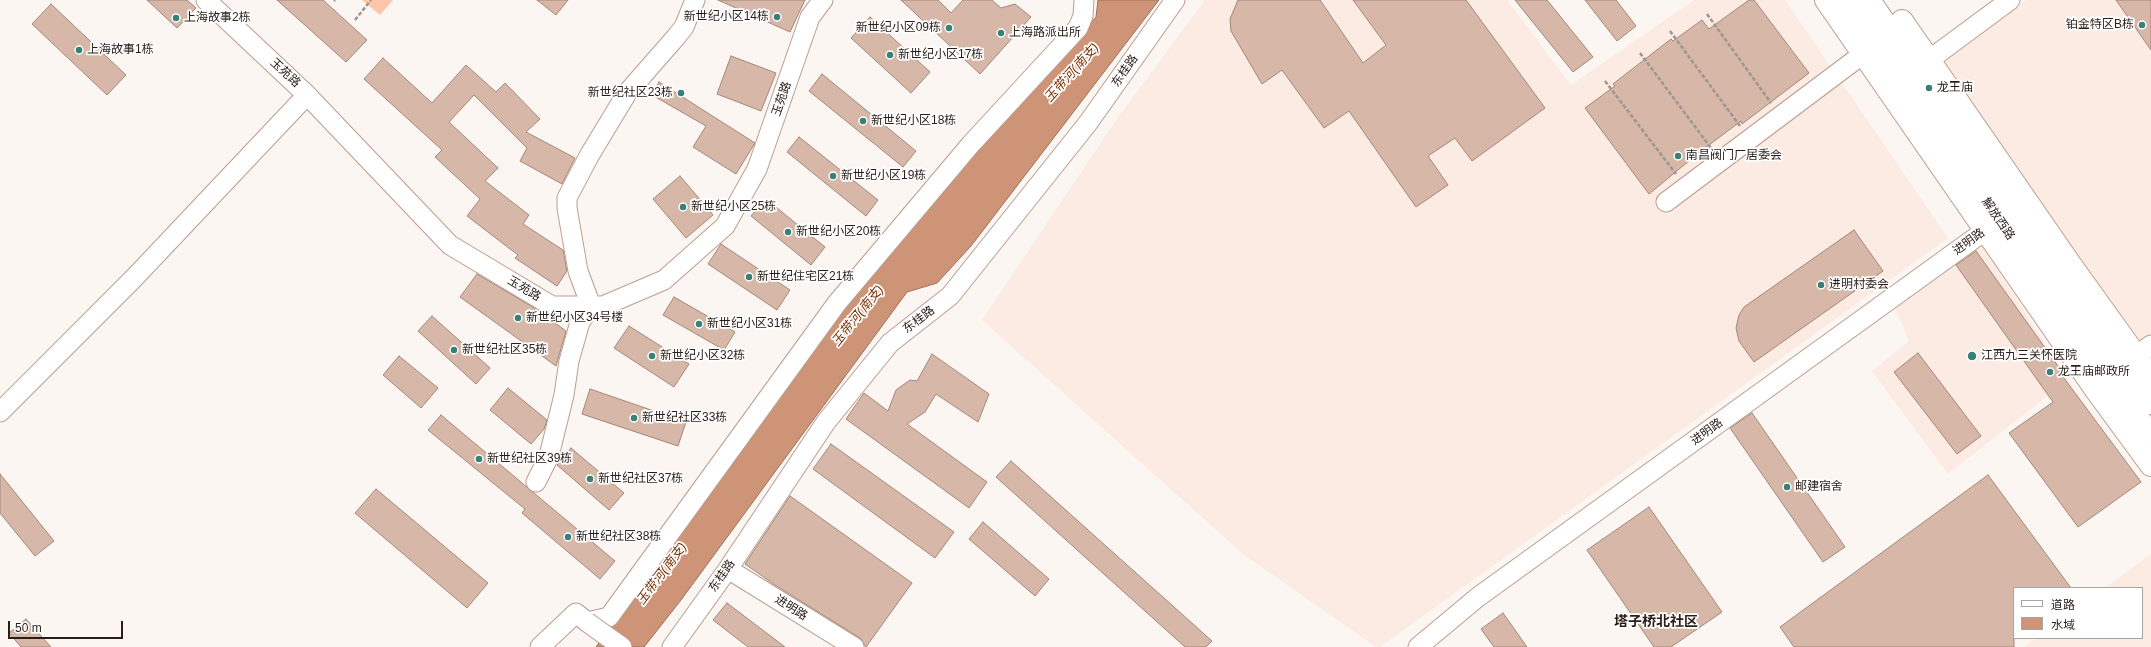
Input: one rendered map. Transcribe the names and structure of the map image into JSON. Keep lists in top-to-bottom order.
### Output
{
  "streets": {
    "main road": ["解放西路"],
    "street": ["东桂路", "玉苑路", "进明路"]
  },
  "crossings": [
    ["东桂路", "进明路"],
    ["解放西路", "进明路"]
  ],
  "districts": ["塔子桥北社区"],
  "water": ["玉带河(南支)"],
  "places": [
    "新世纪小区14栋",
    "上海故事2栋",
    "铂金特区B栋",
    "新世纪小区09栋",
    "上海路派出所",
    "上海故事1栋",
    "新世纪小区17栋",
    "龙王庙",
    "新世纪社区23栋",
    "新世纪小区18栋",
    "南昌阀门厂居委会",
    "新世纪小区19栋",
    "新世纪小区25栋",
    "新世纪小区20栋",
    "新世纪住宅区21栋",
    "进明村委会",
    "新世纪小区34号楼",
    "新世纪小区31栋",
    "新世纪社区35栋",
    "新世纪小区32栋",
    "江西九三关怀医院",
    "龙王庙邮政所",
    "新世纪社区33栋",
    "新世纪社区39栋",
    "新世纪社区37栋",
    "邮建宿舍",
    "新世纪社区38栋"
  ],
  "legend": ["道路", "水域"],
  "scale_bar": "50 m"
}
